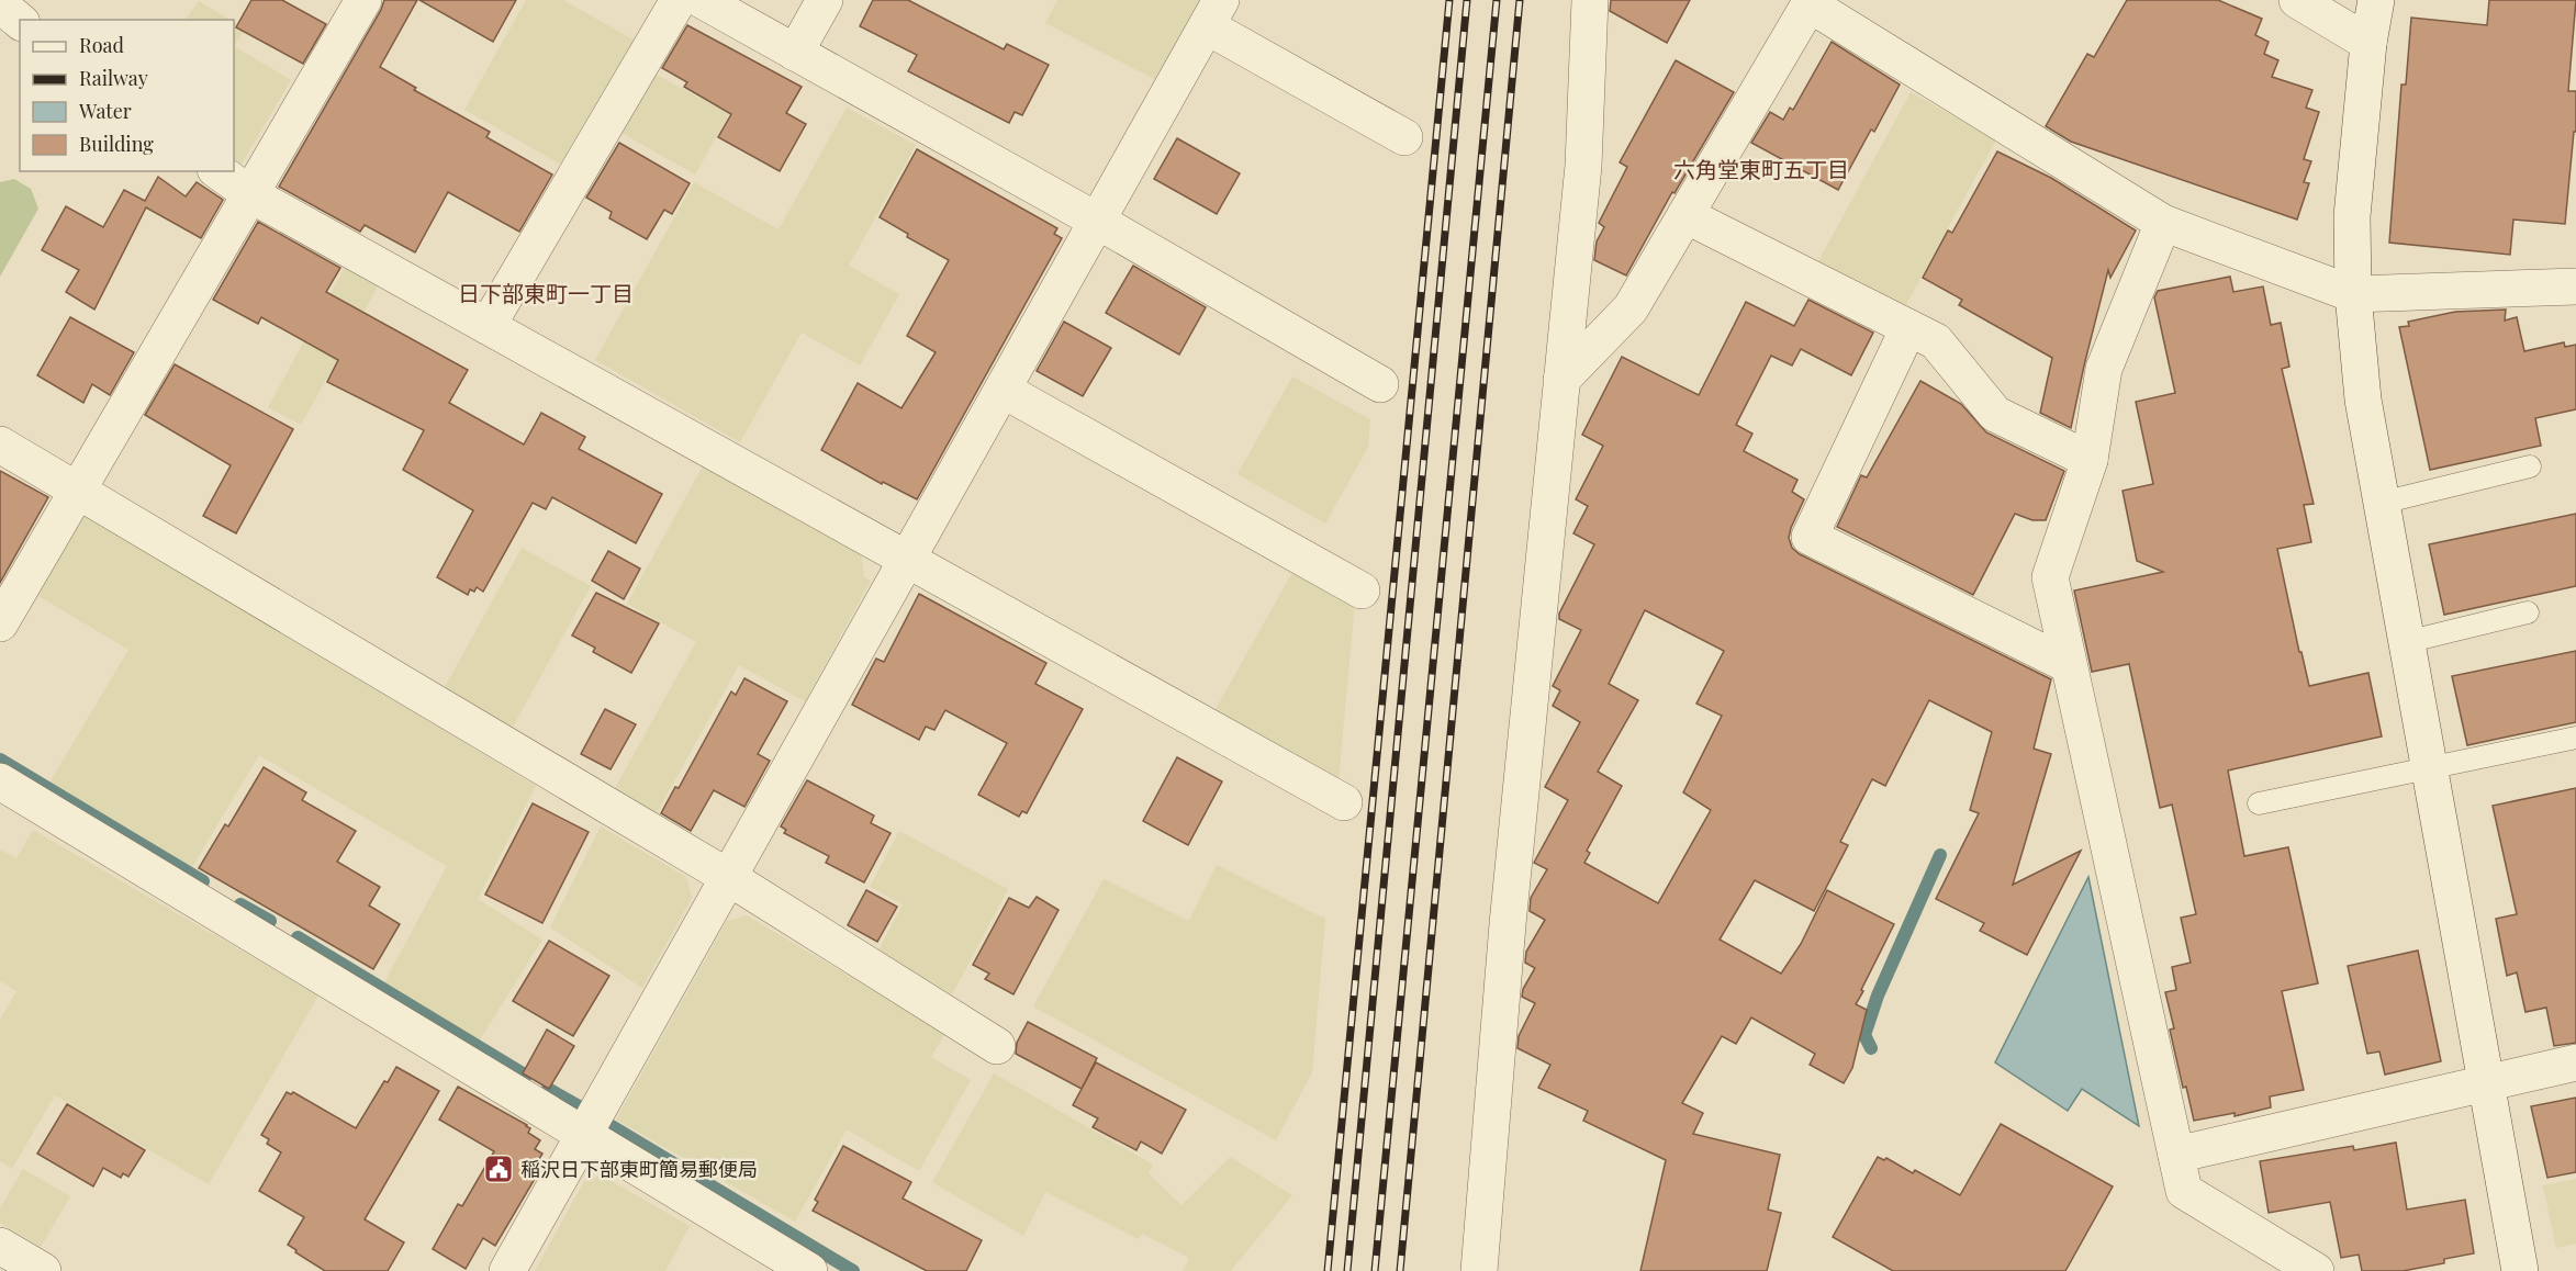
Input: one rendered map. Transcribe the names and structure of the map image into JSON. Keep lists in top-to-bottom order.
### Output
{
  "districts": ["六角堂東町五丁目", "日下部東町一丁目"],
  "places": {
    "public building": ["稲沢日下部東町簡易郵便局"]
  },
  "legend": [
    "Road",
    "Railway",
    "Water",
    "Building"
  ]
}
